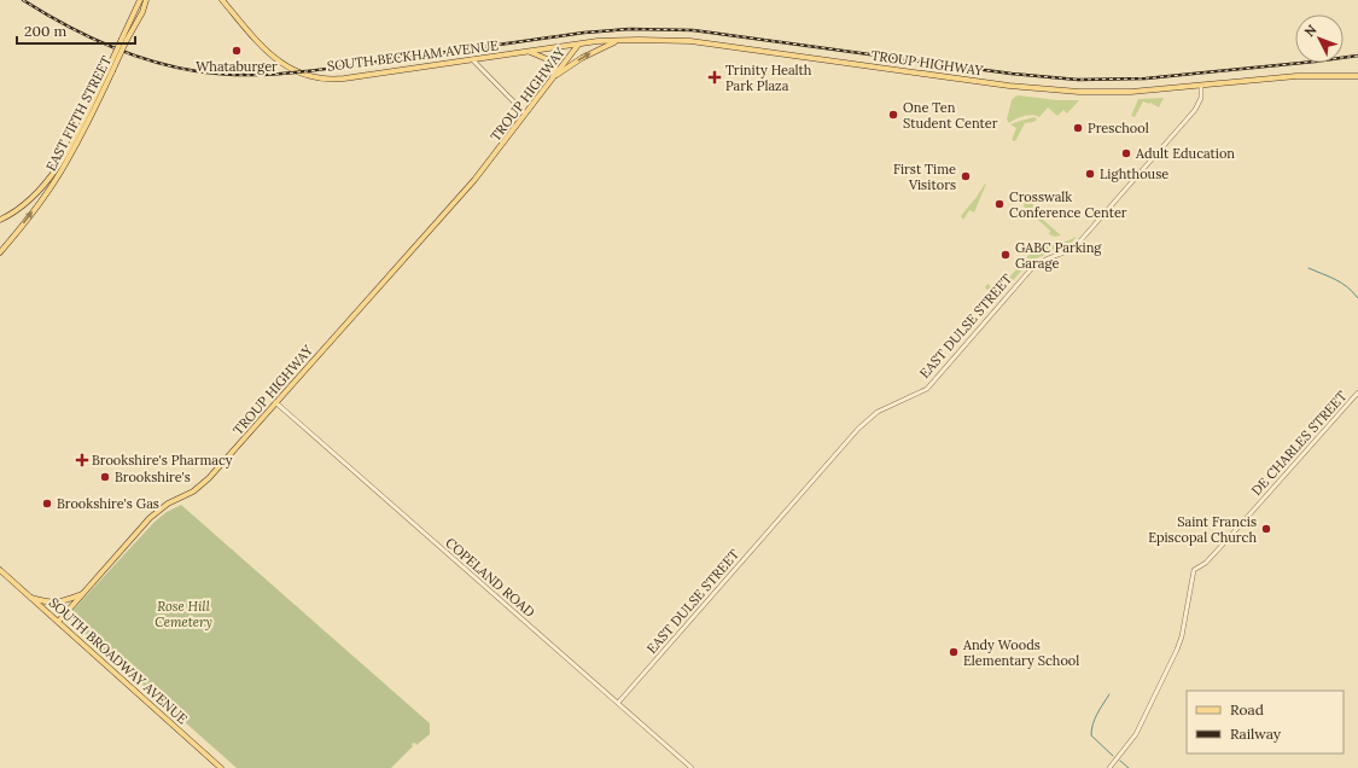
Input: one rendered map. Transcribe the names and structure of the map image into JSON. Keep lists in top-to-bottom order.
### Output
{
  "streets": {
    "main road": [
      "SOUTH BECKHAM AVENUE",
      "TROUP HIGHWAY",
      "EAST FIFTH STREET",
      "SOUTH BROADWAY AVENUE"
    ],
    "street": ["EAST DULSE STREET", "DE CHARLES STREET", "COPELAND ROAD"]
  },
  "crossings": [
    ["SOUTH BECKHAM AVENUE", "TROUP HIGHWAY"],
    ["TROUP HIGHWAY", "EAST DULSE STREET"],
    ["TROUP HIGHWAY", "COPELAND ROAD"],
    ["TROUP HIGHWAY", "SOUTH BROADWAY AVENUE"],
    ["EAST DULSE STREET", "COPELAND ROAD"]
  ],
  "parks": ["Rose Hill Cemetery"],
  "places": {
    "other": [
      "Whataburger",
      "One Ten Student Center",
      "Preschool",
      "Adult Education",
      "Lighthouse",
      "First Time Visitors",
      "Crosswalk Conference Center",
      "GABC Parking Garage",
      "Brookshire's",
      "Brookshire's Gas",
      "Saint Francis Episcopal Church",
      "Andy Woods Elementary School"
    ],
    "health": ["Trinity Health Park Plaza", "Brookshire's Pharmacy"]
  },
  "legend": ["Road", "Railway"],
  "scale_bar": "200 m",
  "north": "top left"
}
